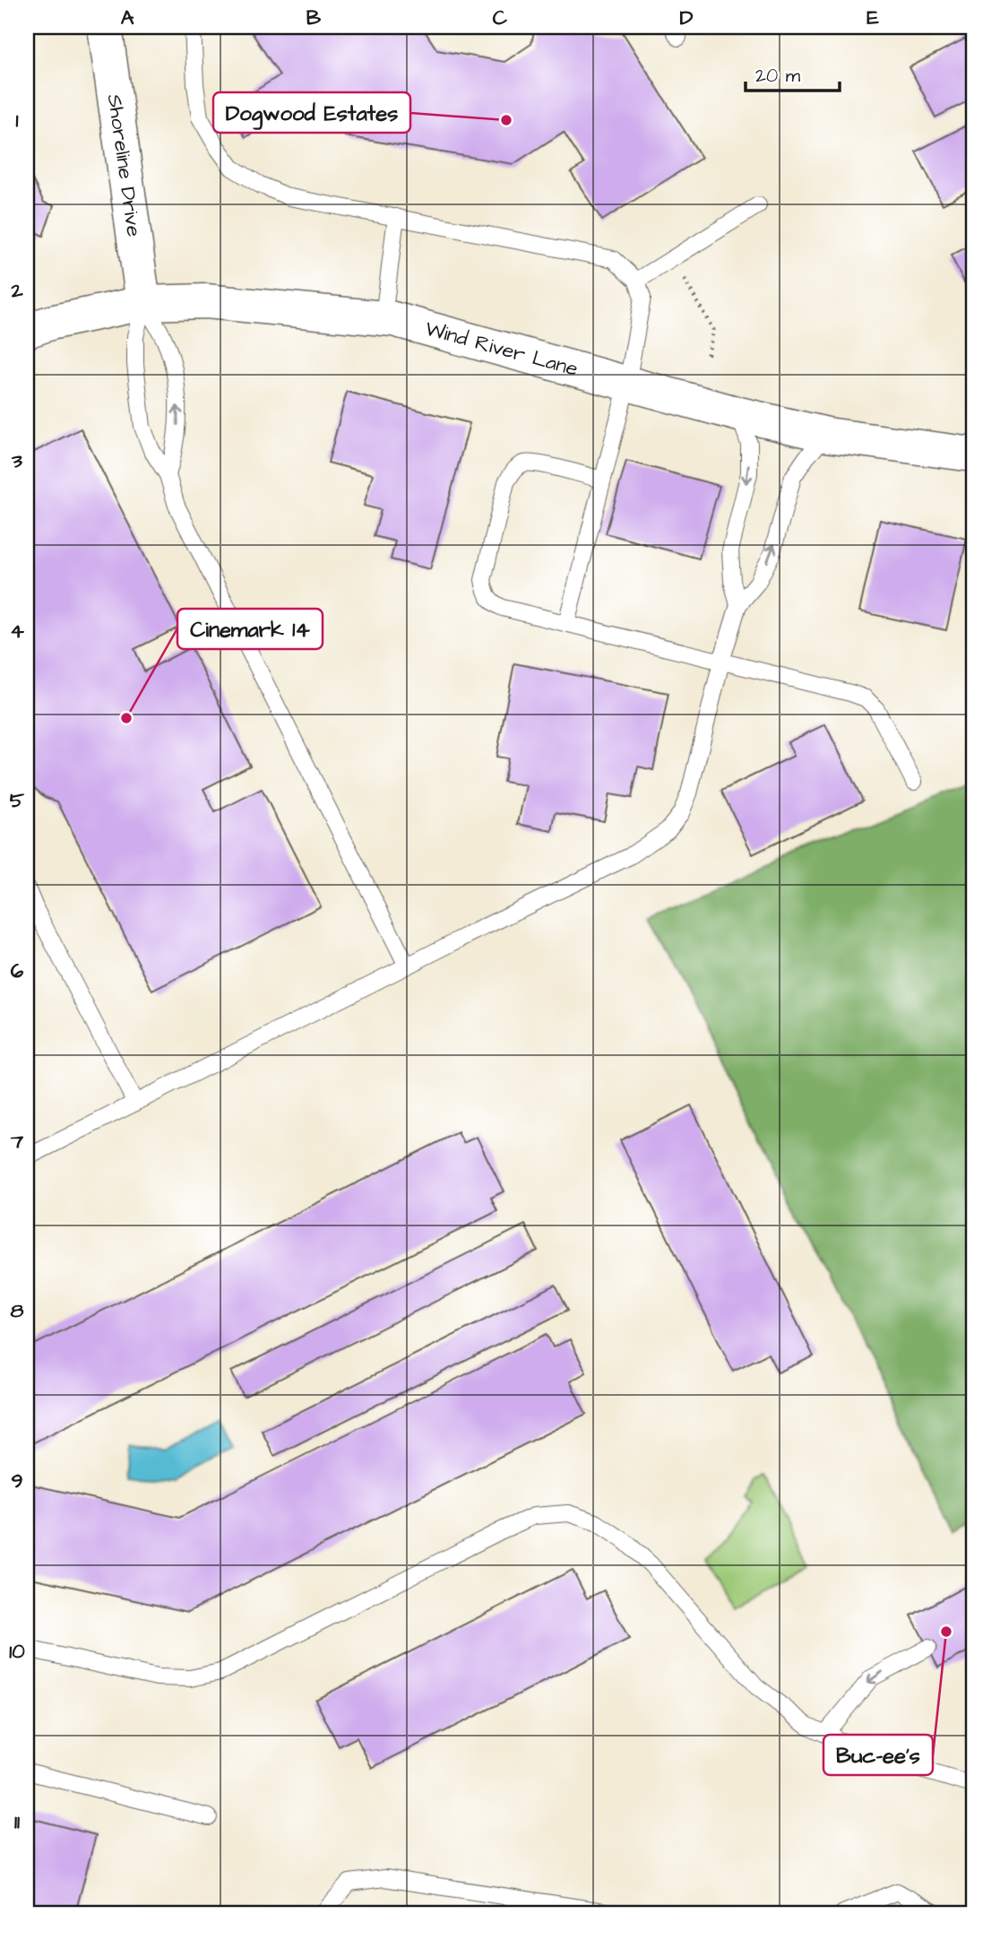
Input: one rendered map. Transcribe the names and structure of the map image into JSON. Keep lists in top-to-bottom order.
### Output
{
  "streets": {
    "street": ["Shoreline Drive", "Wind River Lane"]
  },
  "crossings": [
    ["Shoreline Drive", "Wind River Lane"]
  ],
  "places": ["Dogwood Estates", "Cinemark 14", "Buc-ee's"],
  "scale_bar": "20 m",
  "grid": {
    "columns": [
      "A",
      "B",
      "C",
      "D",
      "E"
    ],
    "rows": [
      "1",
      "2",
      "3",
      "4",
      "5",
      "6",
      "7",
      "8",
      "9",
      "10",
      "11"
    ]
  }
}
